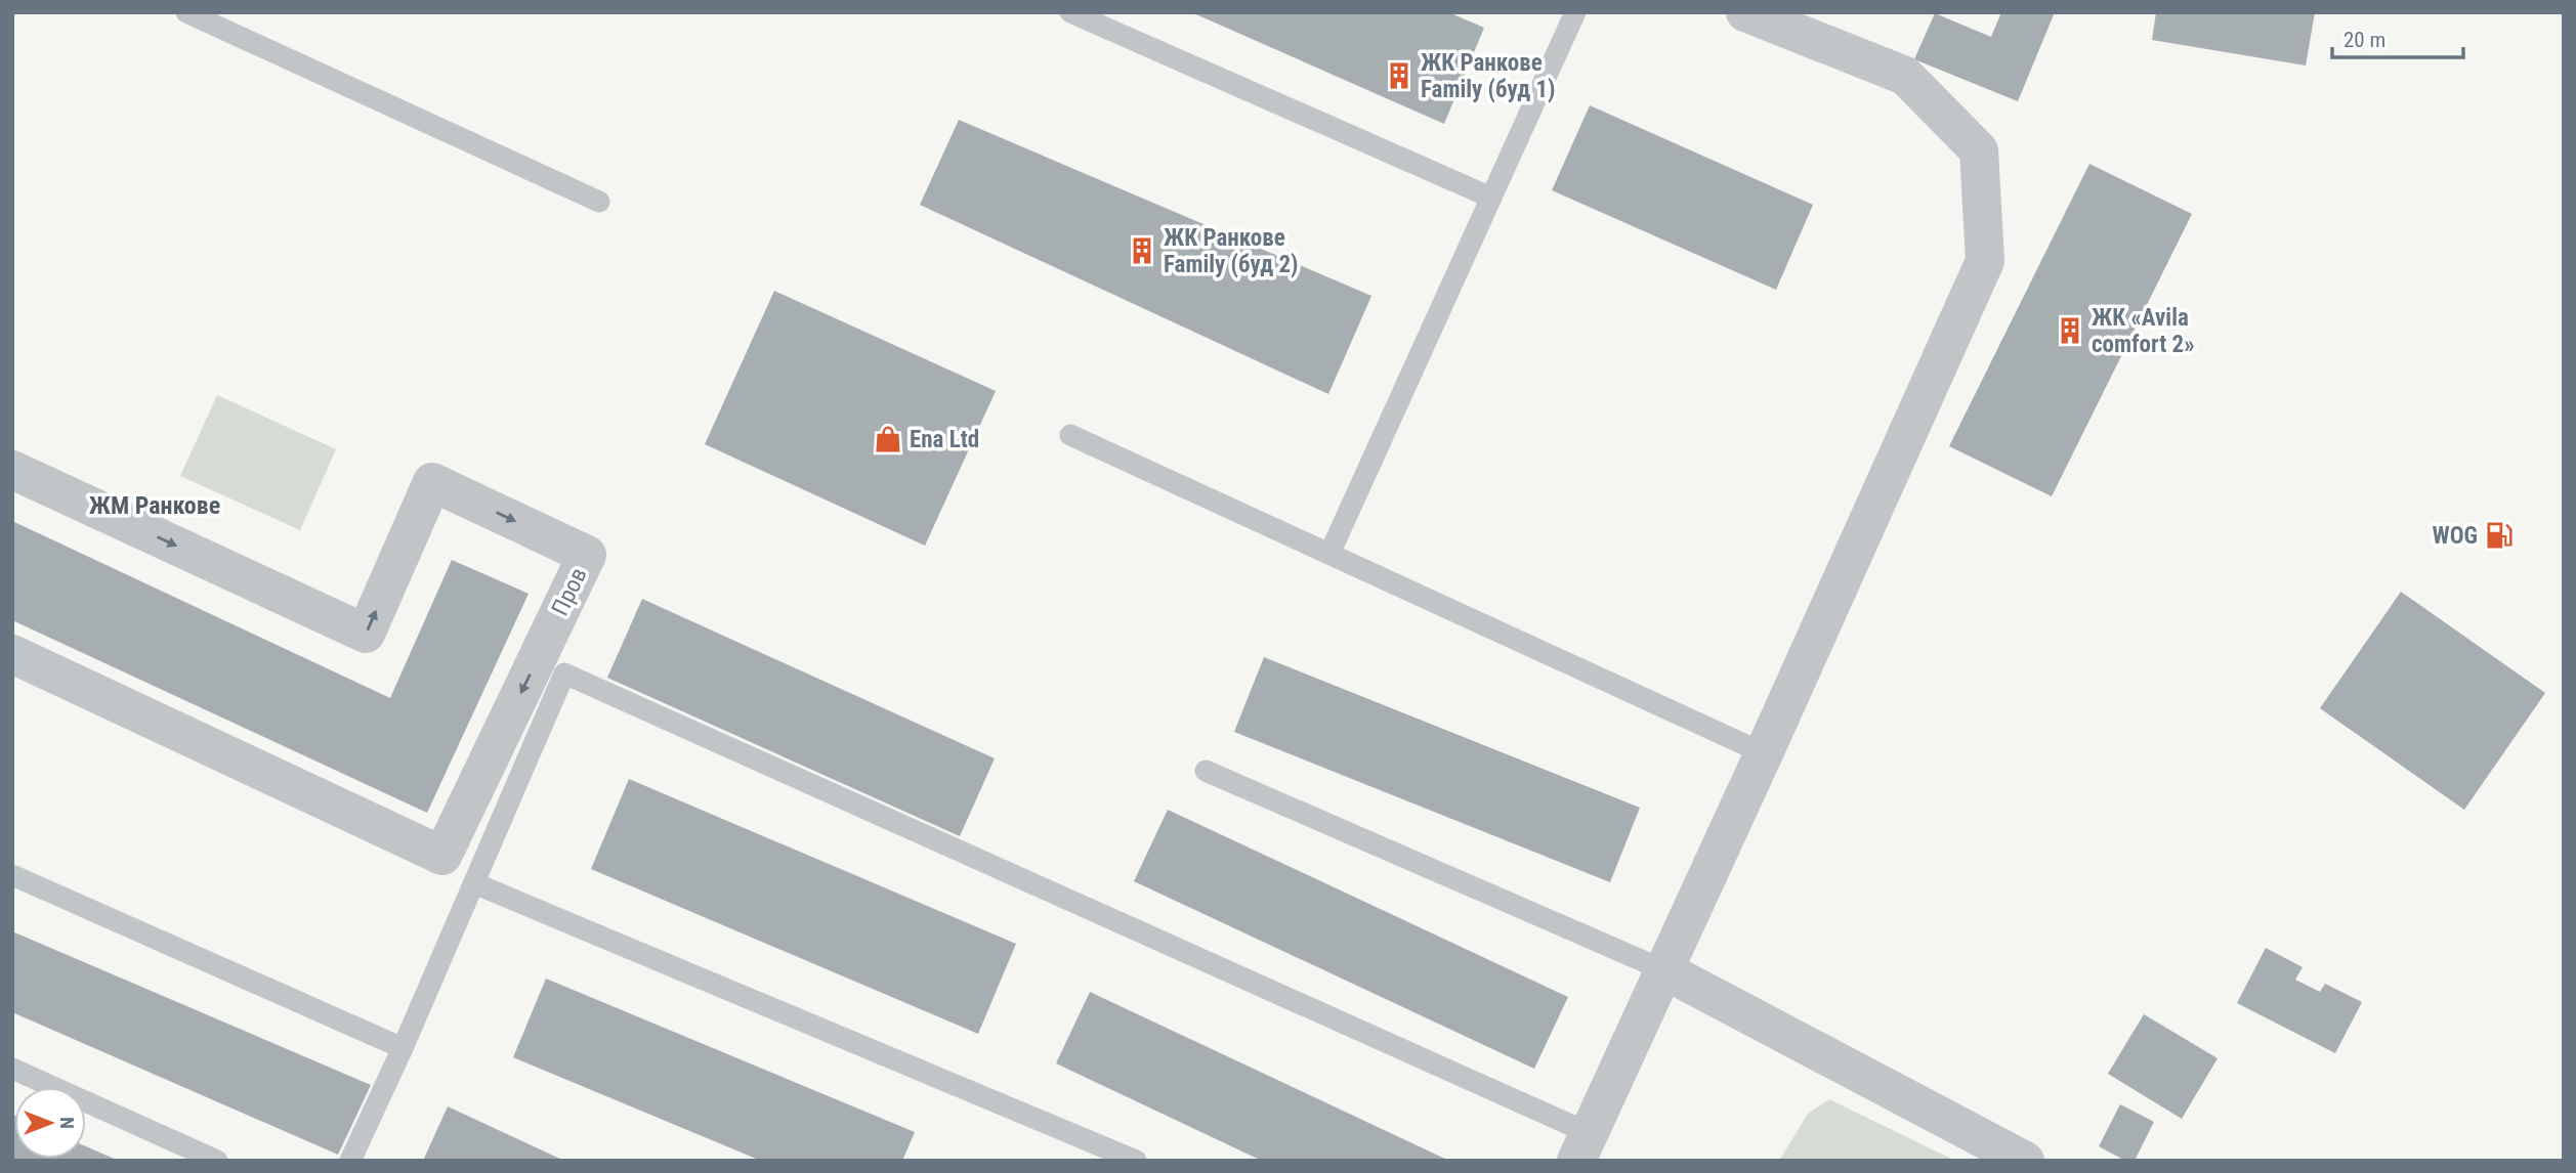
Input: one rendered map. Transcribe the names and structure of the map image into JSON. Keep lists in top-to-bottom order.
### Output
{
  "streets": {
    "street": ["Пров"]
  },
  "districts": ["ЖМ Ранкове"],
  "places": {
    "building": ["ЖК Ранкове Family (буд 1)", "ЖК Ранкове Family (буд 2)", "ЖК «Avila comfort 2»"],
    "shop": ["Ena Ltd"],
    "fuel station": ["WOG"]
  },
  "scale_bar": "20 m",
  "north": "right"
}
